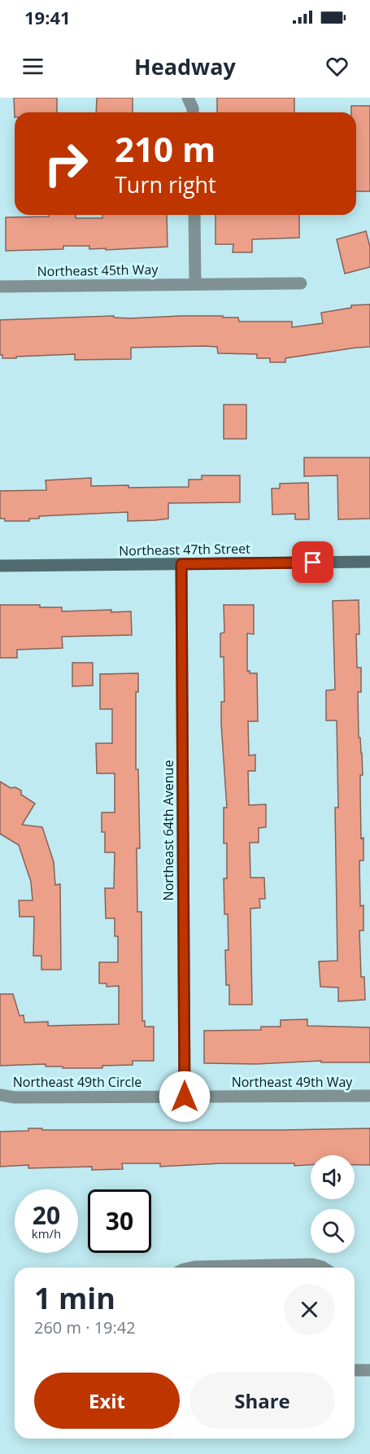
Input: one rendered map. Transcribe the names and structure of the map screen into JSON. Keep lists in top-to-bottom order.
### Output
{
  "streets": {
    "street": [
      "Northeast 45th Way",
      "Northeast 47th Street",
      "Northeast 64th Avenue",
      "Northeast 49th Circle",
      "Northeast 49th Way"
    ]
  },
  "crossings": [
    ["Northeast 47th Street", "Northeast 64th Avenue"],
    ["Northeast 64th Avenue", "Northeast 49th Circle"],
    ["Northeast 64th Avenue", "Northeast 49th Way"],
    ["Northeast 49th Circle", "Northeast 49th Way"]
  ],
  "page": {
    "status": "19:41",
    "header": "Headway",
    "turn": ["210 m", "Turn right"],
    "speed": "20 km/h",
    "limit": "30",
    "heading": ["1 min", "260 m · 19:42"],
    "buttons": ["Exit", "Share"]
  }
}
